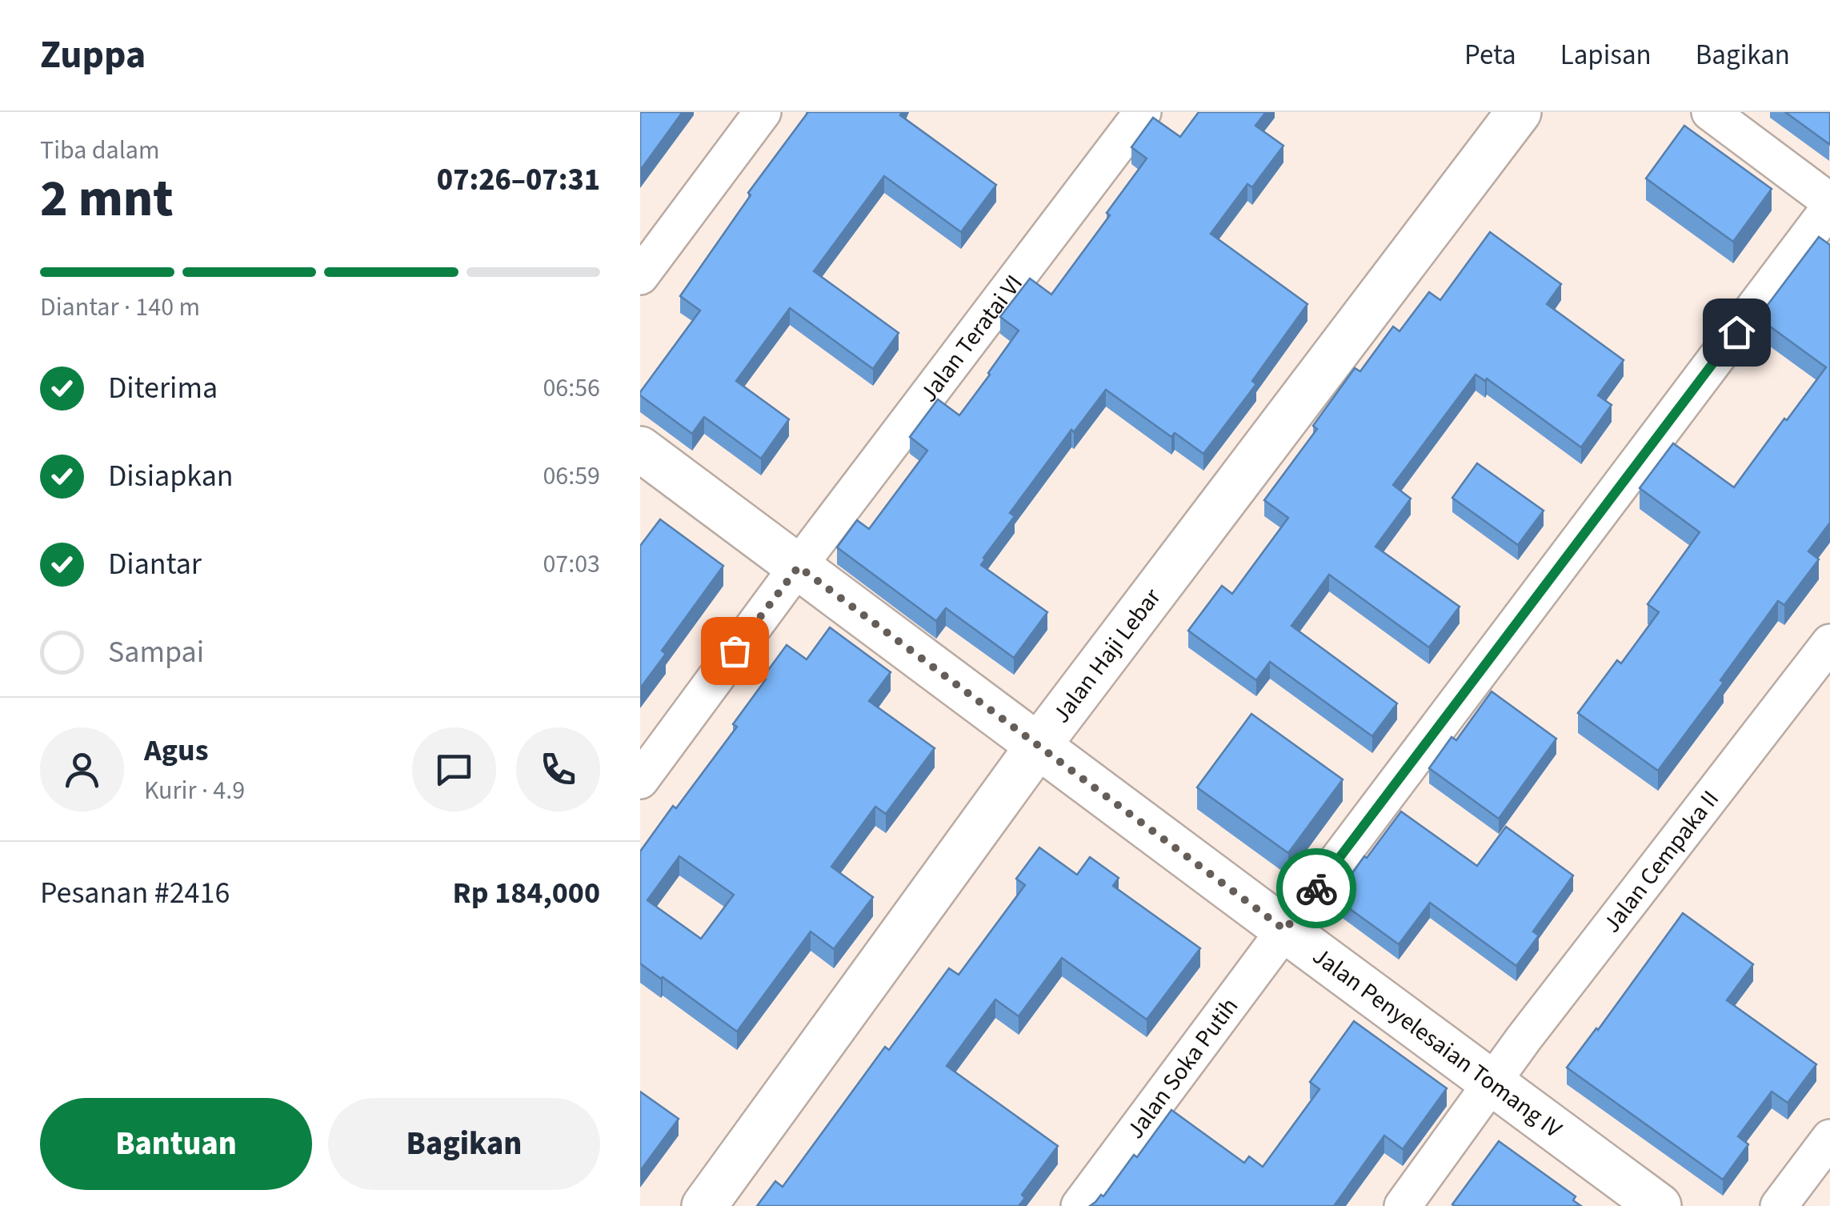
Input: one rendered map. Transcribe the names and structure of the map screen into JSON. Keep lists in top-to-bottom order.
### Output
{
  "streets": {
    "street": [
      "Jalan Teratai VI",
      "Jalan Haji Lebar",
      "Jalan Cempaka II",
      "Jalan Penyelesaian Tomang IV",
      "Jalan Soka Putih"
    ]
  },
  "crossings": [
    ["Jalan Teratai VI", "Jalan Penyelesaian Tomang IV"],
    ["Jalan Haji Lebar", "Jalan Penyelesaian Tomang IV"],
    ["Jalan Cempaka II", "Jalan Penyelesaian Tomang IV"],
    ["Jalan Penyelesaian Tomang IV", "Jalan Soka Putih"]
  ],
  "page": {
    "header": "Zuppa",
    "nav": ["Peta", "Lapisan", "Bagikan"],
    "heading": ["2 mnt", "Tiba dalam", "07:26–07:31"],
    "panel": [
      "Agus",
      "Kurir · 4.9",
      "Pesanan #2416",
      "Rp 184,000"
    ],
    "bar": "Diantar · 140 m",
    "list": [
      ["Diterima", "06:56"],
      ["Disiapkan", "06:59"],
      ["Diantar", "07:03"],
      "Sampai"
    ],
    "buttons": ["Bantuan", "Bagikan"]
  }
}
